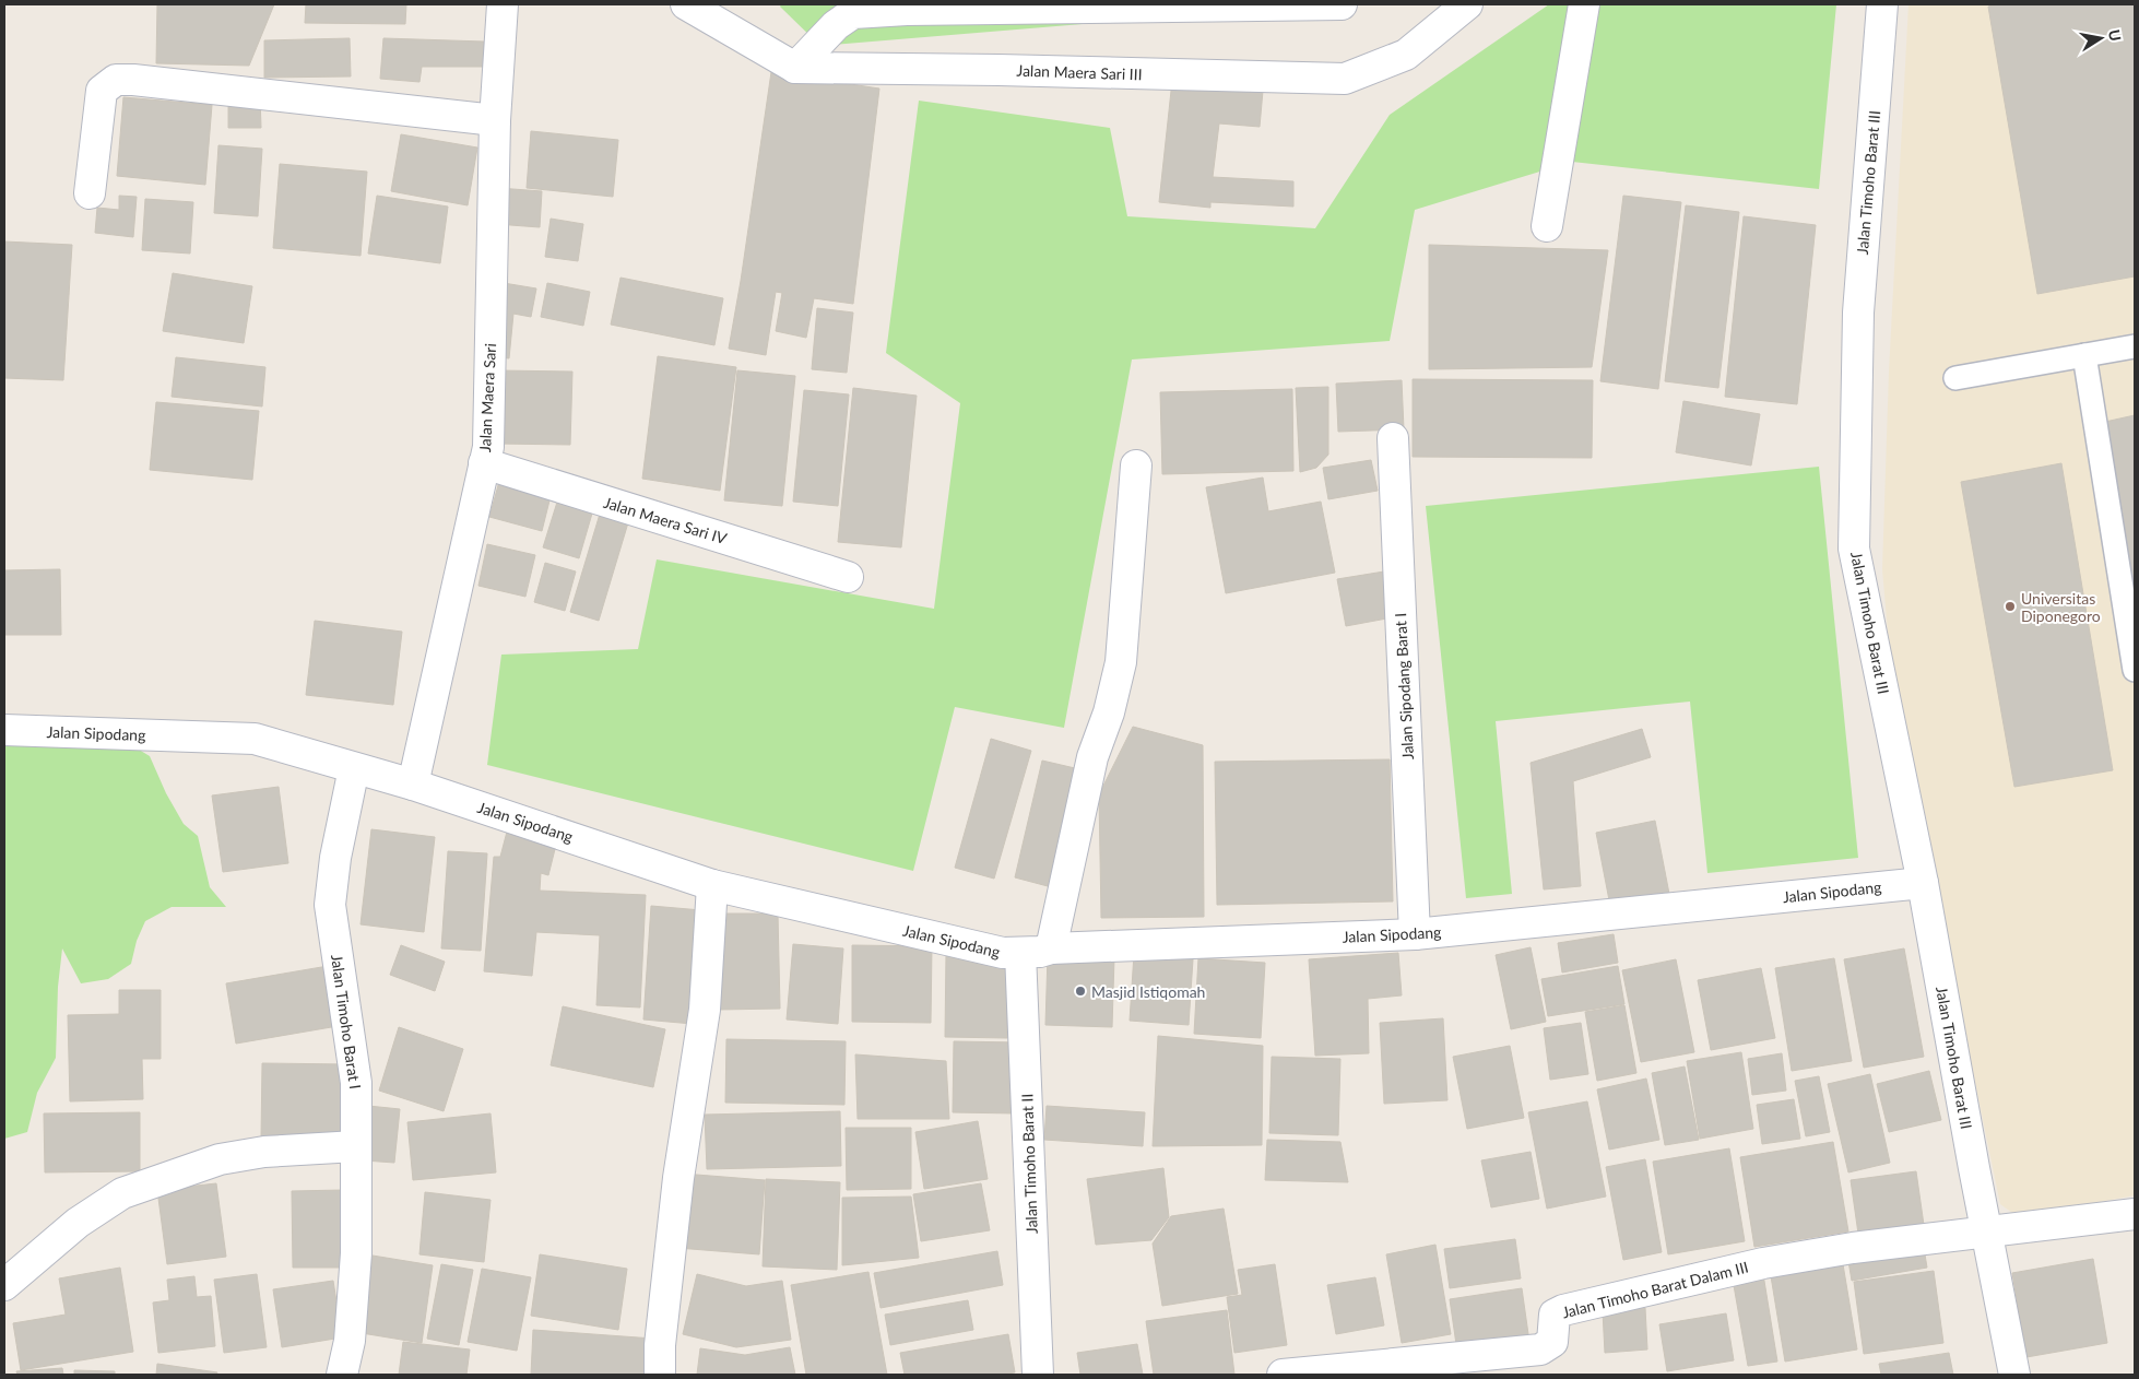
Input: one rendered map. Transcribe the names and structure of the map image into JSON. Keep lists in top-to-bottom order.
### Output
{
  "streets": {
    "street": [
      "Jalan Maera Sari III",
      "Jalan Timoho Barat III",
      "Jalan Maera Sari",
      "Jalan Maera Sari IV",
      "Jalan Sipodang Barat I",
      "Jalan Sipodang",
      "Jalan Timoho Barat I",
      "Jalan Timoho Barat II",
      "Jalan Timoho Barat Dalam III"
    ]
  },
  "crossings": [
    ["Jalan Timoho Barat III", "Jalan Sipodang"],
    ["Jalan Timoho Barat III", "Jalan Timoho Barat Dalam III"],
    ["Jalan Maera Sari", "Jalan Maera Sari IV"],
    ["Jalan Maera Sari", "Jalan Sipodang"],
    ["Jalan Sipodang Barat I", "Jalan Sipodang"],
    ["Jalan Sipodang", "Jalan Timoho Barat I"],
    ["Jalan Sipodang", "Jalan Timoho Barat II"]
  ],
  "places": ["Universitas Diponegoro", "Masjid Istiqomah"],
  "north": "right"
}
